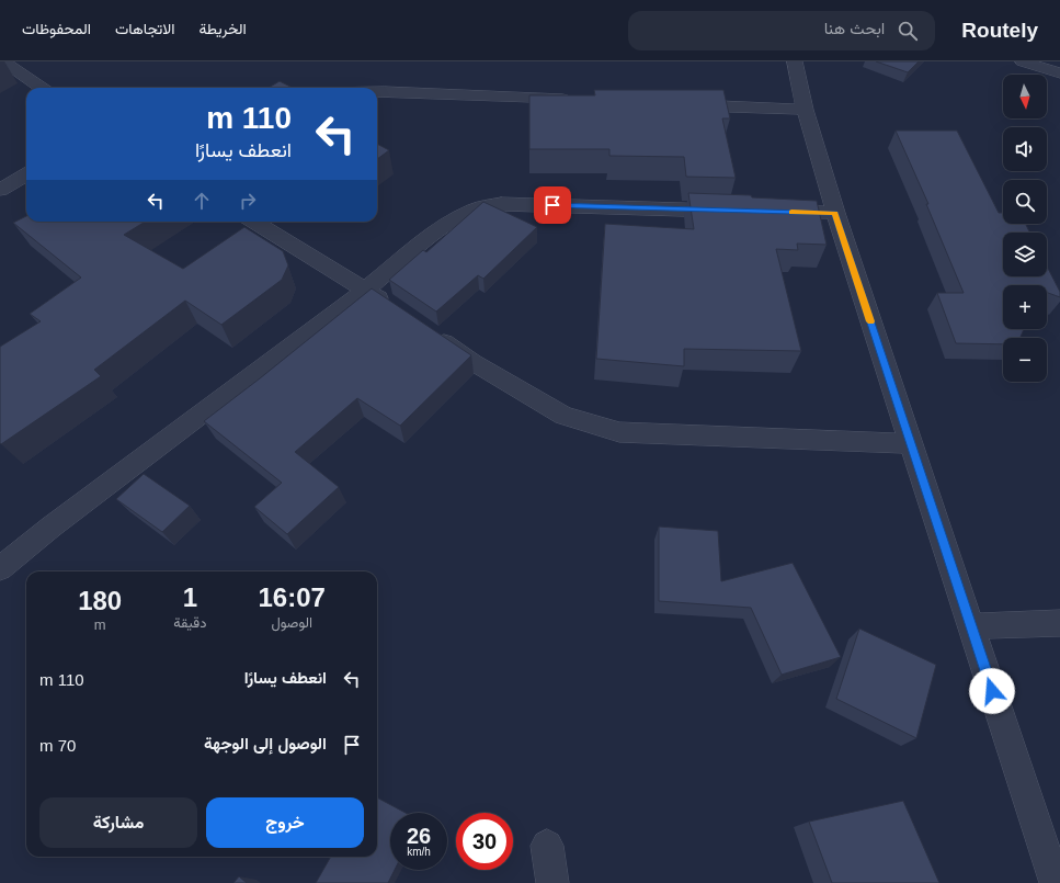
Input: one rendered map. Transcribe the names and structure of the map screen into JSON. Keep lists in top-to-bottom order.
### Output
{
  "north": "bottom",
  "page": {
    "header": "Routely",
    "search": "ابحث هنا",
    "nav": ["الخريطة", "الاتجاهات", "المحفوظات"],
    "map_buttons": ["+", "−"],
    "turn": ["110 m", "انعطف يسارًا"],
    "eta": [
      "16:07",
      "الوصول",
      "1",
      "دقيقة",
      "180",
      "m"
    ],
    "list": [
      {
        "name": "انعطف يسارًا",
        "value": "110 m"
      },
      {
        "name": "الوصول إلى الوجهة",
        "value": "70 m"
      }
    ],
    "buttons": ["خروج", "مشاركة"],
    "speed": "26 km/h",
    "limit": "30"
  }
}
